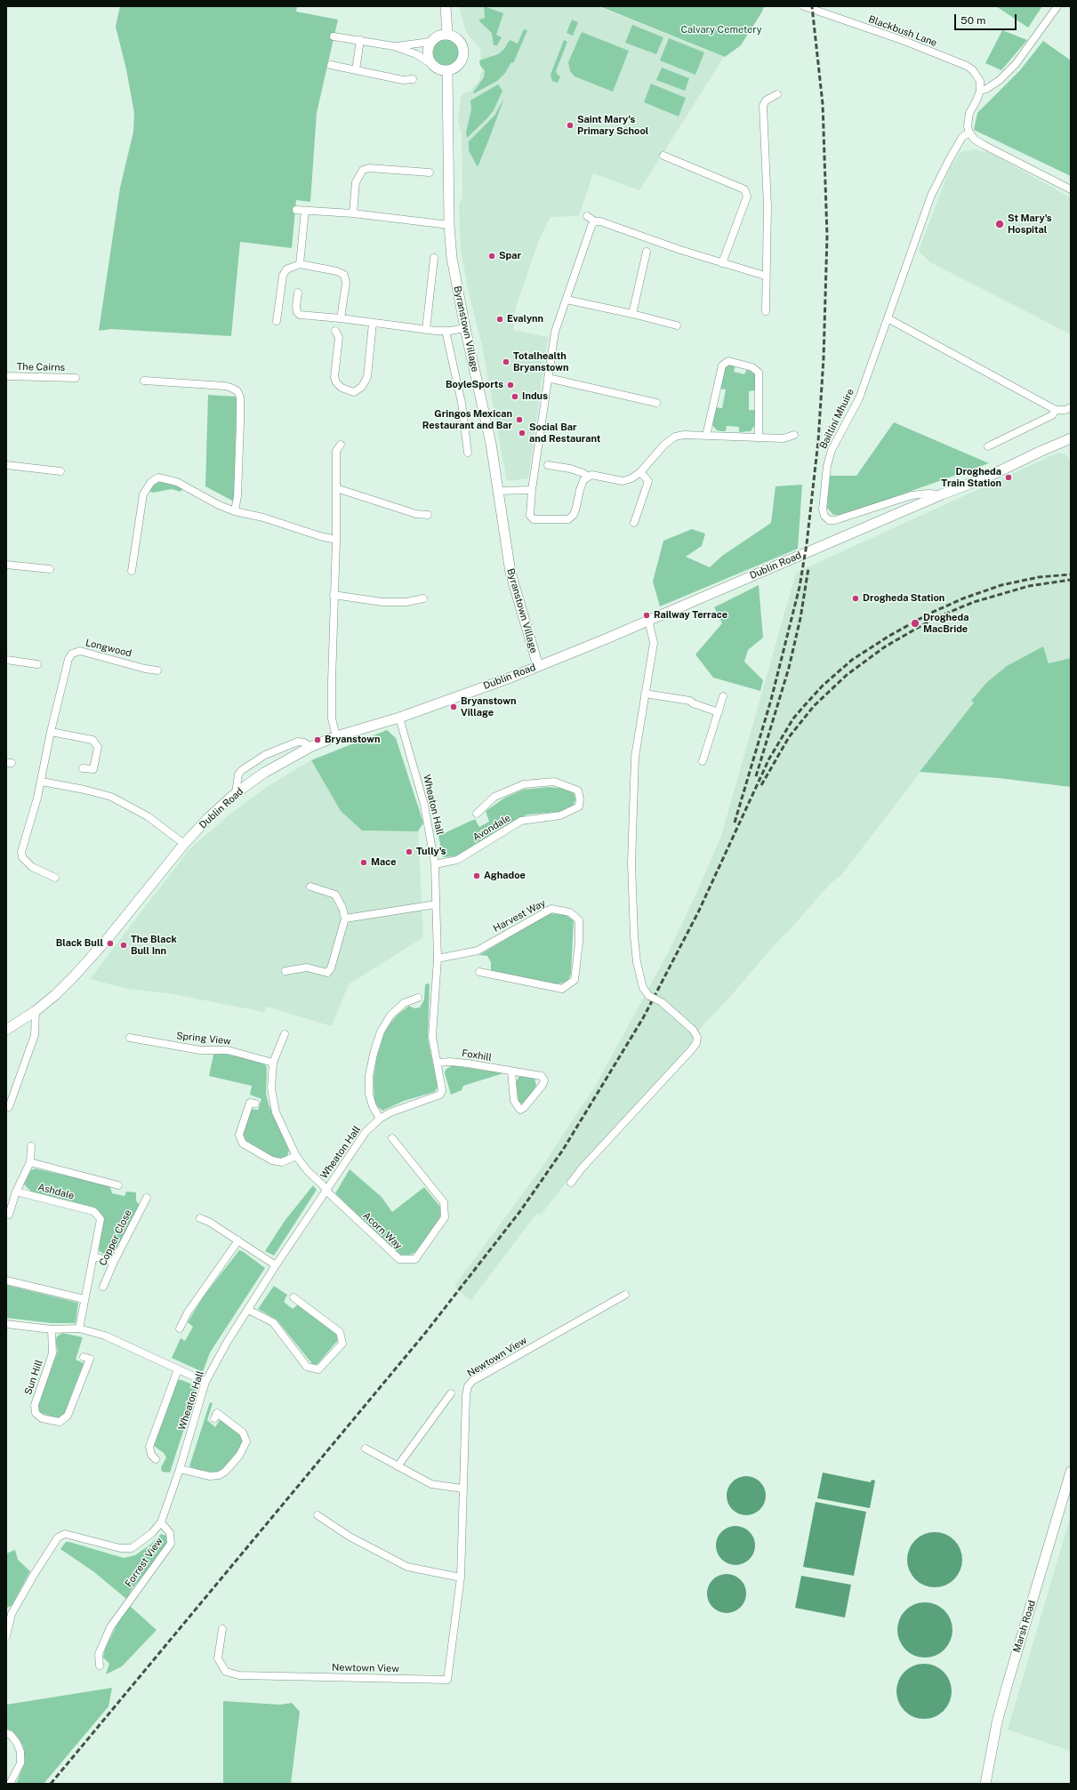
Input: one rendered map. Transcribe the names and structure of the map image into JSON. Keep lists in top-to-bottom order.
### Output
{
  "streets": {
    "main road": ["Byranstown Village", "Dublin Road", "Marsh Road"],
    "street": [
      "Blackbush Lane",
      "The Cairns",
      "Bailtíní Mhuire",
      "Longwood",
      "Wheaton Hall",
      "Avondale",
      "Harvest Way",
      "Spring View",
      "Foxhill",
      "Ashdale",
      "Acorn Way",
      "Copper Close",
      "Newtown View",
      "Sun Hill",
      "Forrest View"
    ]
  },
  "crossings": [
    ["Byranstown Village", "Dublin Road"],
    ["Bailtíní Mhuire", "Dublin Road"],
    ["Dublin Road", "Wheaton Hall"],
    ["Wheaton Hall", "Avondale"],
    ["Wheaton Hall", "Harvest Way"],
    ["Wheaton Hall", "Foxhill"],
    ["Wheaton Hall", "Acorn Way"],
    ["Wheaton Hall", "Forrest View"]
  ],
  "parks": ["Calvary Cemetery"],
  "places": [
    "Saint Mary's Primary School",
    "St Mary's Hospital",
    "Spar",
    "Evalynn",
    "Totalhealth Bryanstown",
    "BoyleSports",
    "Indus",
    "Gringos Mexican Restaurant and Bar",
    "Social Bar and Restaurant",
    "Drogheda Train Station",
    "Drogheda Station",
    "Railway Terrace",
    "Drogheda MacBride",
    "Bryanstown Village",
    "Bryanstown",
    "Tully's",
    "Mace",
    "Aghadoe",
    "Black Bull",
    "The Black Bull Inn"
  ],
  "scale_bar": "50 m"
}
